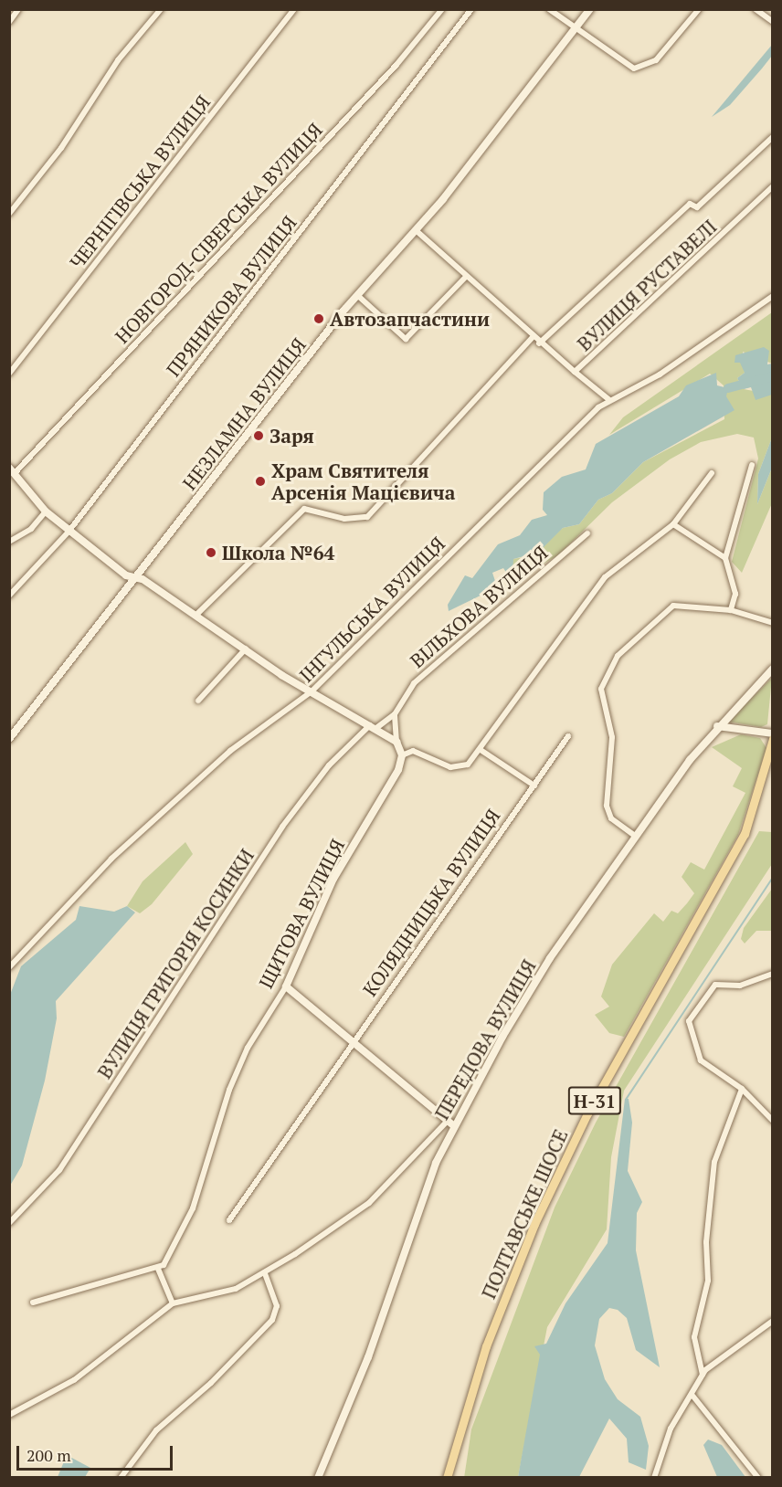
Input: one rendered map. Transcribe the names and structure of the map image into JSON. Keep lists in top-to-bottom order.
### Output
{
  "streets": {
    "main road": ["Н-31", "ПОЛТАВСЬКЕ ШОСЕ"],
    "street": [
      "ЧЕРНІГІВСЬКА ВУЛИЦЯ",
      "НОВГОРОД-СІВЕРСЬКА ВУЛИЦЯ",
      "ВУЛИЦЯ РУСТАВЕЛІ",
      "ПРЯНИКОВА ВУЛИЦЯ",
      "НЕЗЛАМНА ВУЛИЦЯ",
      "ВІЛЬХОВА ВУЛИЦЯ",
      "ІНГУЛЬСЬКА ВУЛИЦЯ",
      "КОЛЯДНИЦЬКА ВУЛИЦЯ",
      "ЩИТОВА ВУЛИЦЯ",
      "ВУЛИЦЯ ГРИГОРІЯ КОСИНКИ",
      "ПЕРЕДОВА ВУЛИЦЯ"
    ]
  },
  "crossings": [
    ["ВУЛИЦЯ РУСТАВЕЛІ", "НЕЗЛАМНА ВУЛИЦЯ"],
    ["ВІЛЬХОВА ВУЛИЦЯ", "ВУЛИЦЯ ГРИГОРІЯ КОСИНКИ"]
  ],
  "places": [
    "Автозапчастини",
    "Заря",
    "Храм Святителя Арсенія Мацієвича",
    "Школа №64"
  ],
  "scale_bar": "200 m"
}
